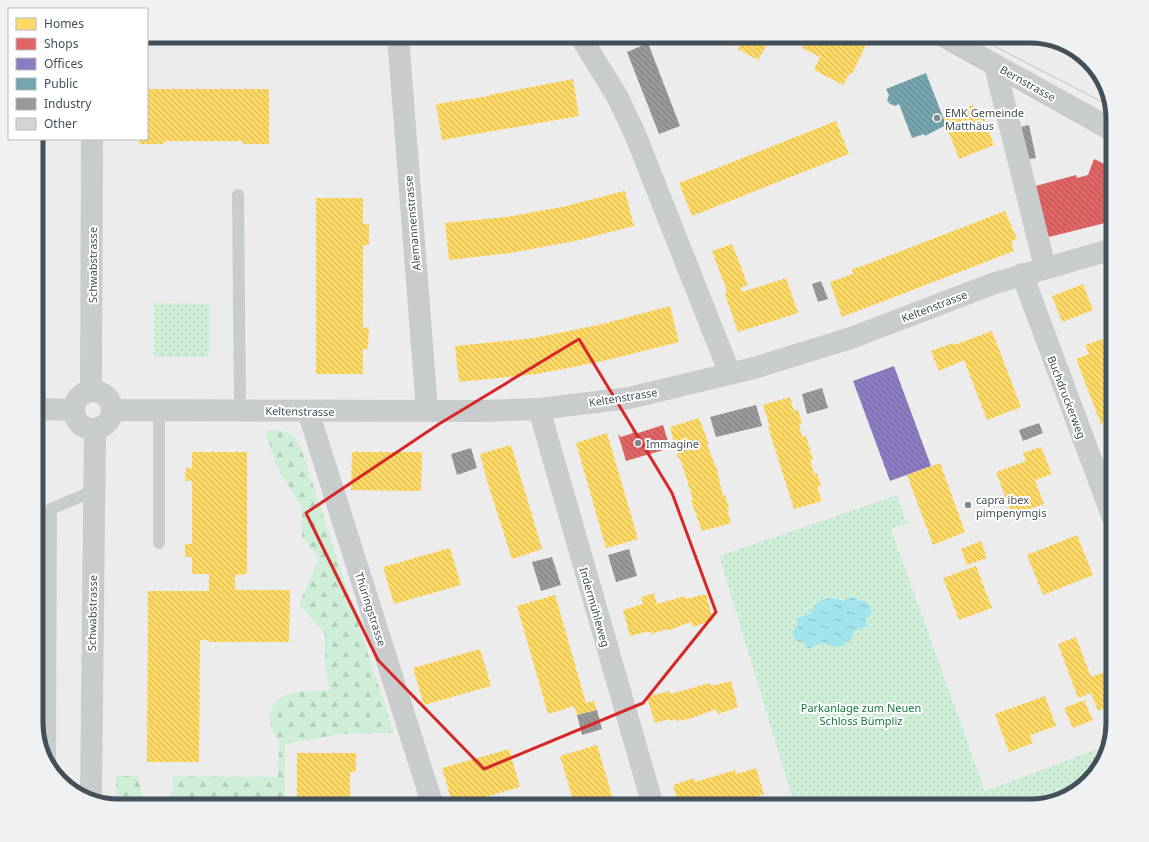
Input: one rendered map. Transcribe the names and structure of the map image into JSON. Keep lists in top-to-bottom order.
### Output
{
  "streets": {
    "street": [
      "Bernstrasse",
      "Alemannenstrasse",
      "Schwabstrasse",
      "Keltenstrasse",
      "Buchdruckerweg",
      "Indermühleweg",
      "Thüringstrasse"
    ]
  },
  "crossings": [
    ["Alemannenstrasse", "Keltenstrasse"],
    ["Schwabstrasse", "Keltenstrasse"],
    ["Keltenstrasse", "Buchdruckerweg"],
    ["Keltenstrasse", "Indermühleweg"],
    ["Keltenstrasse", "Thüringstrasse"]
  ],
  "parks": ["Parkanlage zum Neuen Schloss Bümpliz"],
  "places": ["EMK Gemeinde Matthäus", "Immagine", "capra ibex pimpenymgis"],
  "legend": [
    "Homes",
    "Shops",
    "Offices",
    "Public",
    "Industry",
    "Other"
  ]
}
